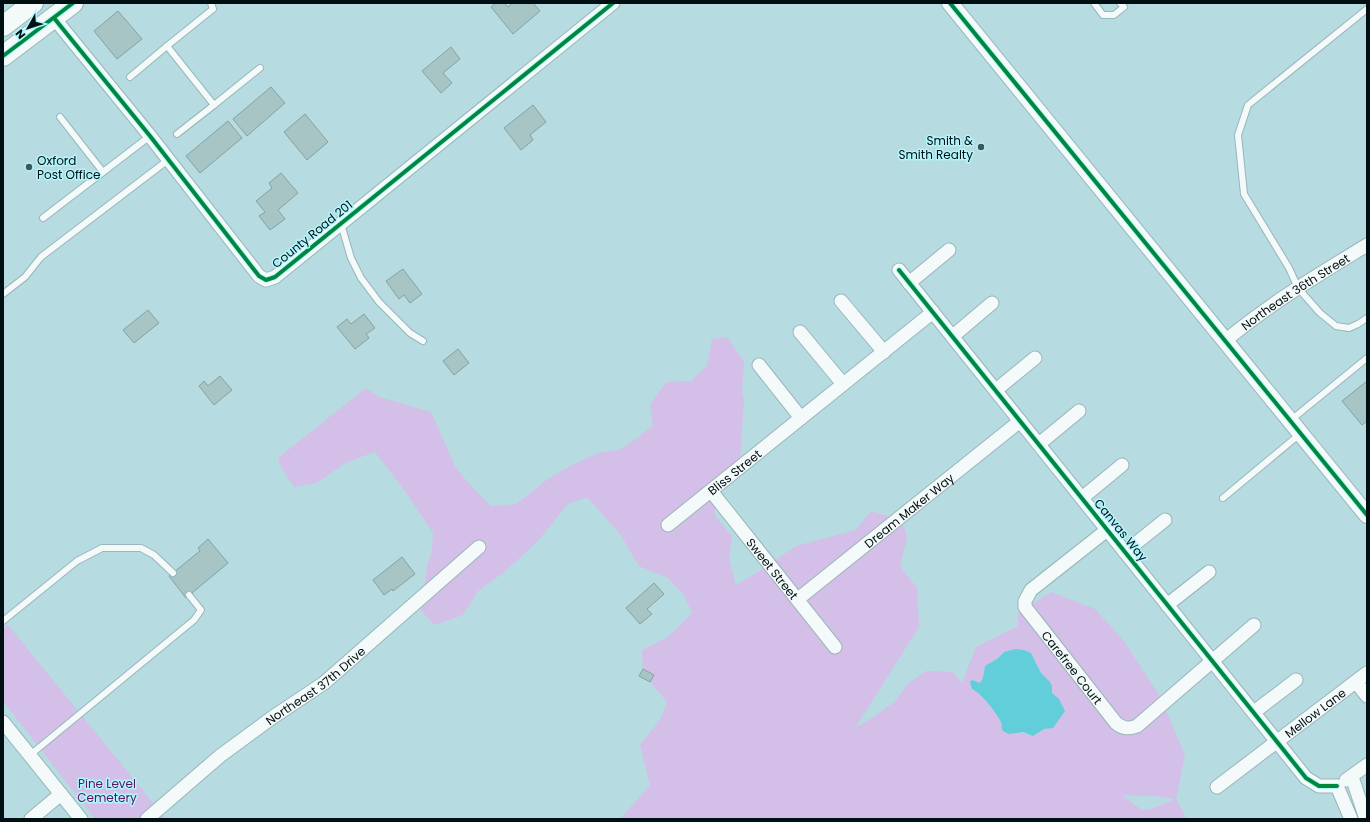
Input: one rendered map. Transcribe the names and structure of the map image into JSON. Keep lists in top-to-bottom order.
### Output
{
  "streets": {
    "street": [
      "County Road 201",
      "Northeast 36th Street",
      "Bliss Street",
      "Dream Maker Way",
      "Canvas Way",
      "Sweet Street",
      "Carefree Court",
      "Northeast 37th Drive",
      "Mellow Lane"
    ]
  },
  "crossings": [
    ["Bliss Street", "Canvas Way"],
    ["Bliss Street", "Sweet Street"],
    ["Dream Maker Way", "Canvas Way"],
    ["Dream Maker Way", "Sweet Street"],
    ["Canvas Way", "Carefree Court"],
    ["Canvas Way", "Mellow Lane"]
  ],
  "parks": ["Pine Level Cemetery"],
  "places": ["Smith & Smith Realty", "Oxford Post Office"],
  "north": "bottom left"
}
